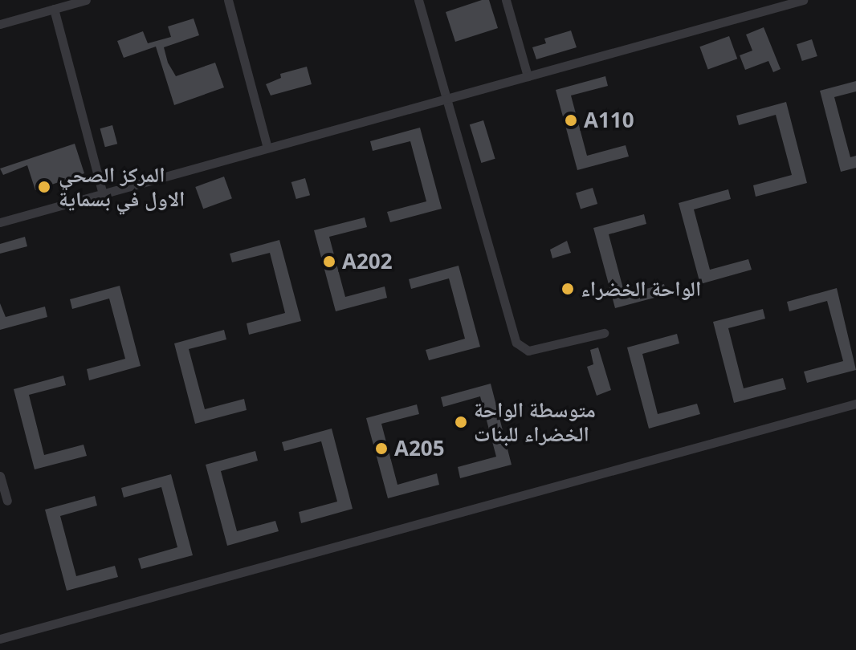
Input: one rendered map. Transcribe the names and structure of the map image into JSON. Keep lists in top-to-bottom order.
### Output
{
  "places": [
    "A110",
    "المركز الصحي الاول في بسماية",
    "A202",
    "الواحة الخضراء",
    "متوسطة الواحة الخضراء للبنات",
    "A205"
  ]
}
